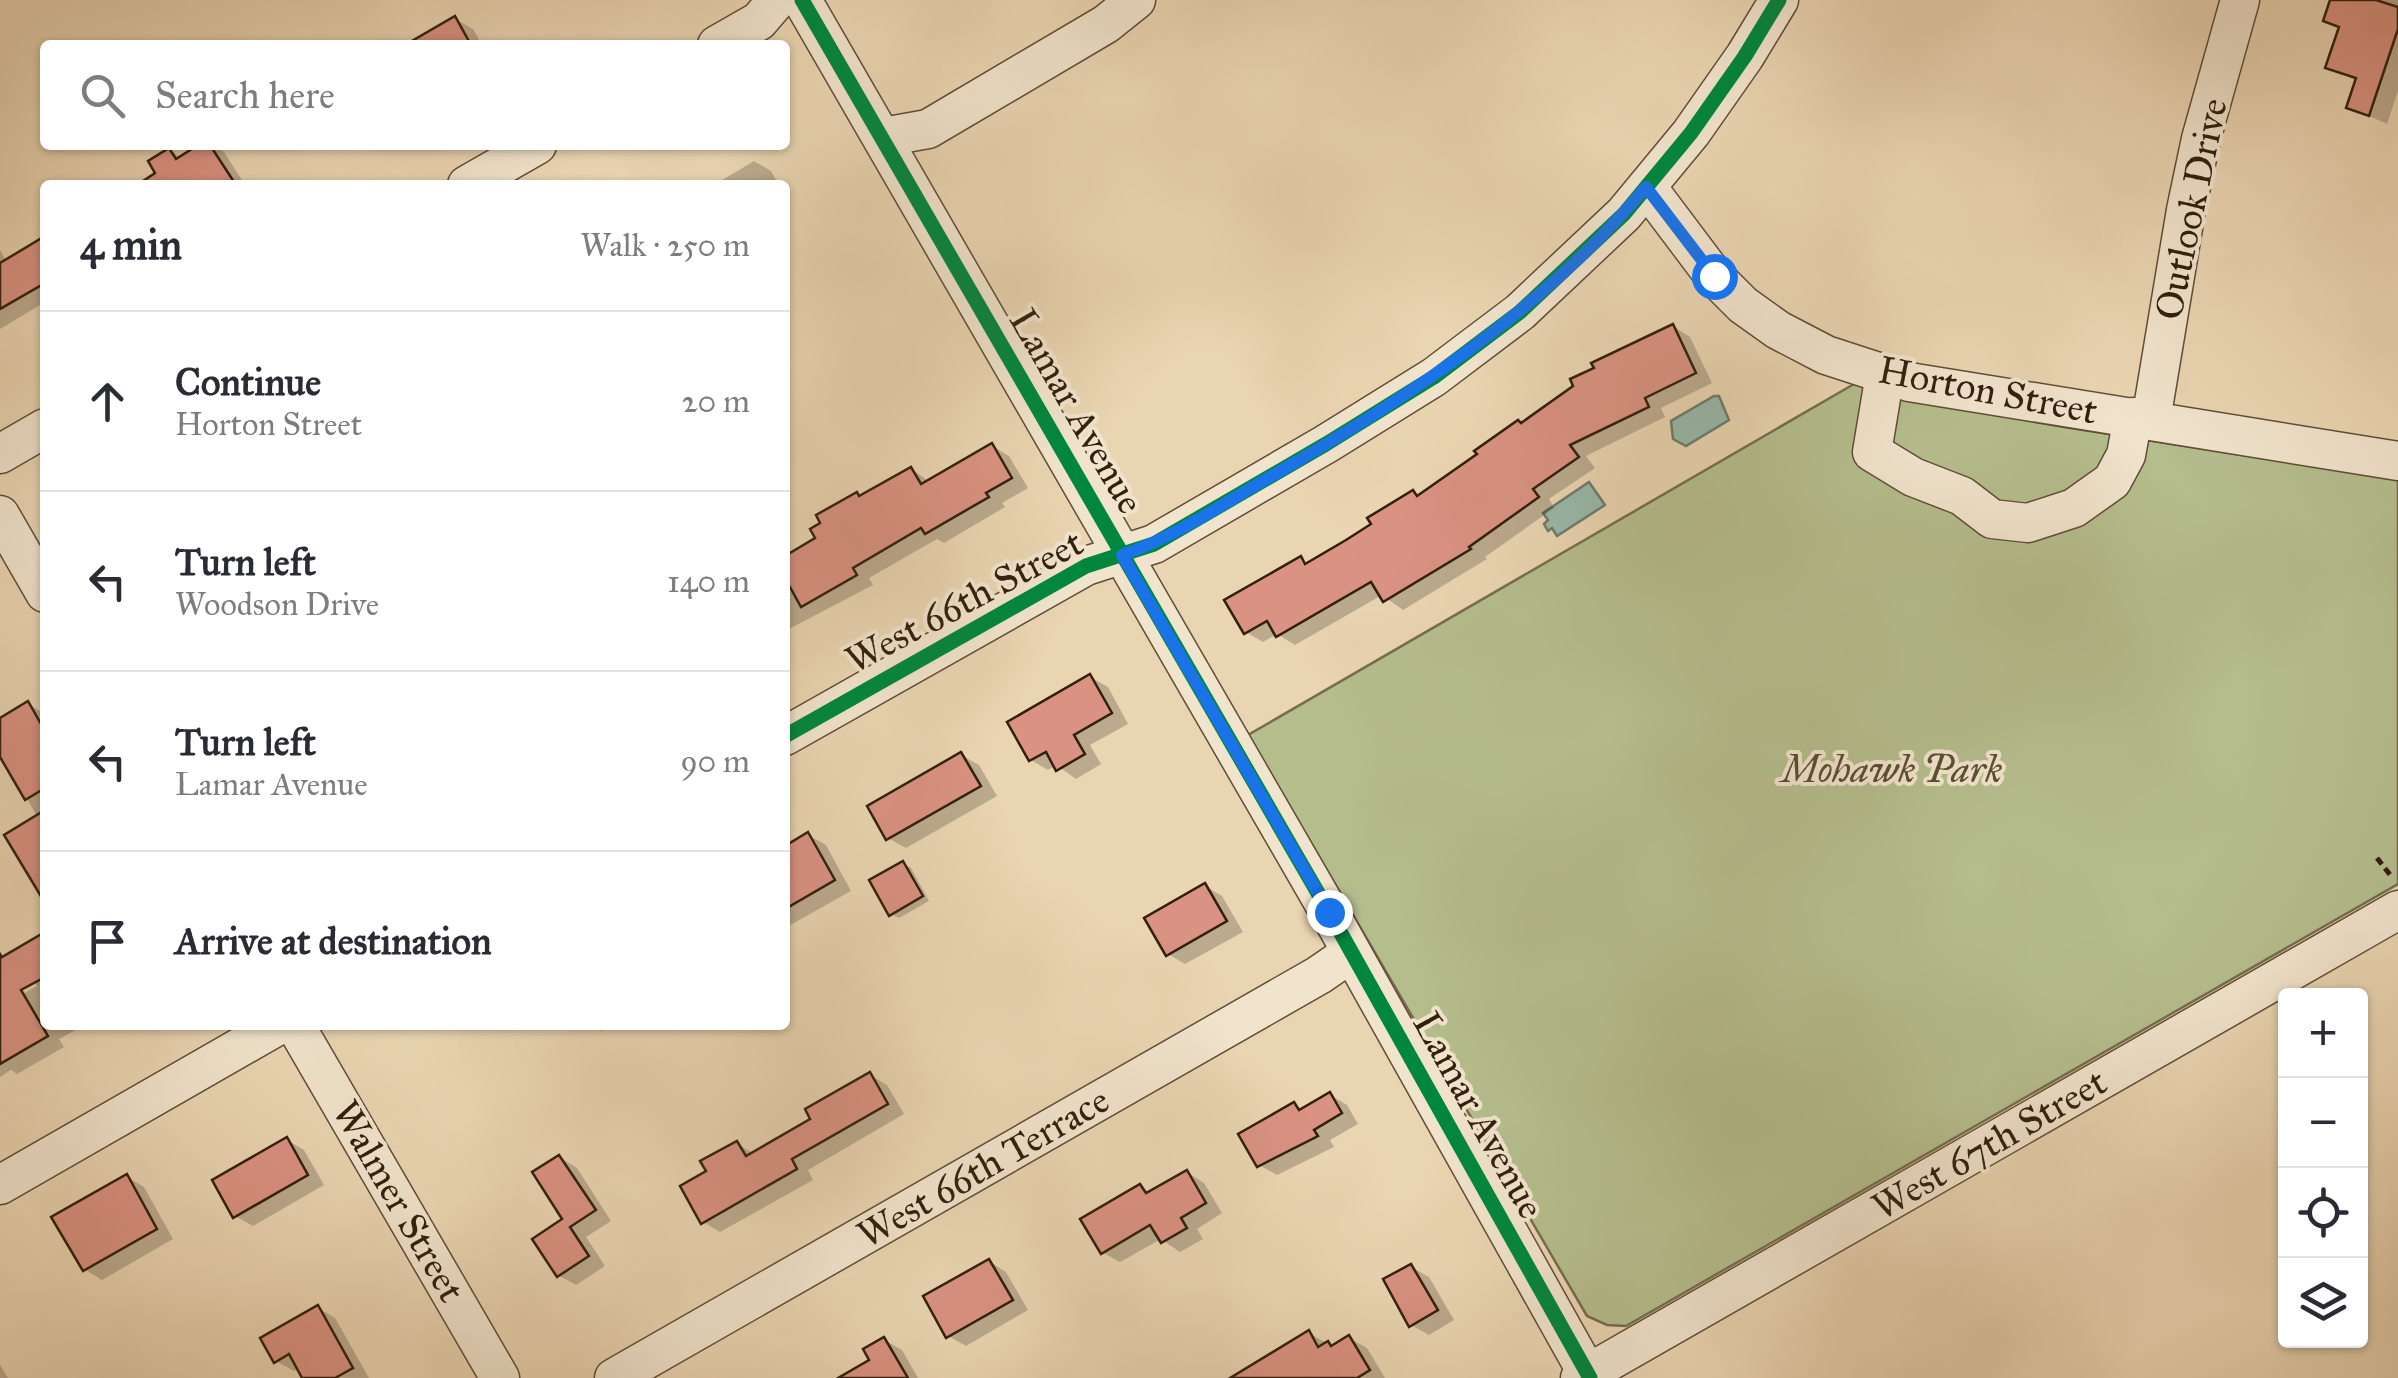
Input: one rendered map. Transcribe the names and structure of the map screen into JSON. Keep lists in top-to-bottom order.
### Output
{
  "streets": {
    "street": [
      "Outlook Drive",
      "Horton Street",
      "Lamar Avenue",
      "West 66th Street",
      "West 67th Street",
      "West 66th Terrace",
      "Walmer Street"
    ]
  },
  "crossings": [
    ["Outlook Drive", "Horton Street"],
    ["Horton Street", "West 66th Street"],
    ["Lamar Avenue", "West 66th Street"],
    ["Lamar Avenue", "West 67th Street"],
    ["Lamar Avenue", "West 66th Terrace"]
  ],
  "parks": ["Mohawk Park"],
  "page": {
    "search": "Search here",
    "heading": ["4 min", "Walk · 250 m"],
    "list": [
      ["Continue", "Horton Street", "20 m"],
      ["Turn left", "Woodson Drive", "140 m"],
      ["Turn left", "Lamar Avenue", "90 m"],
      "Arrive at destination"
    ],
    "map_buttons": ["+", "−"]
  }
}
